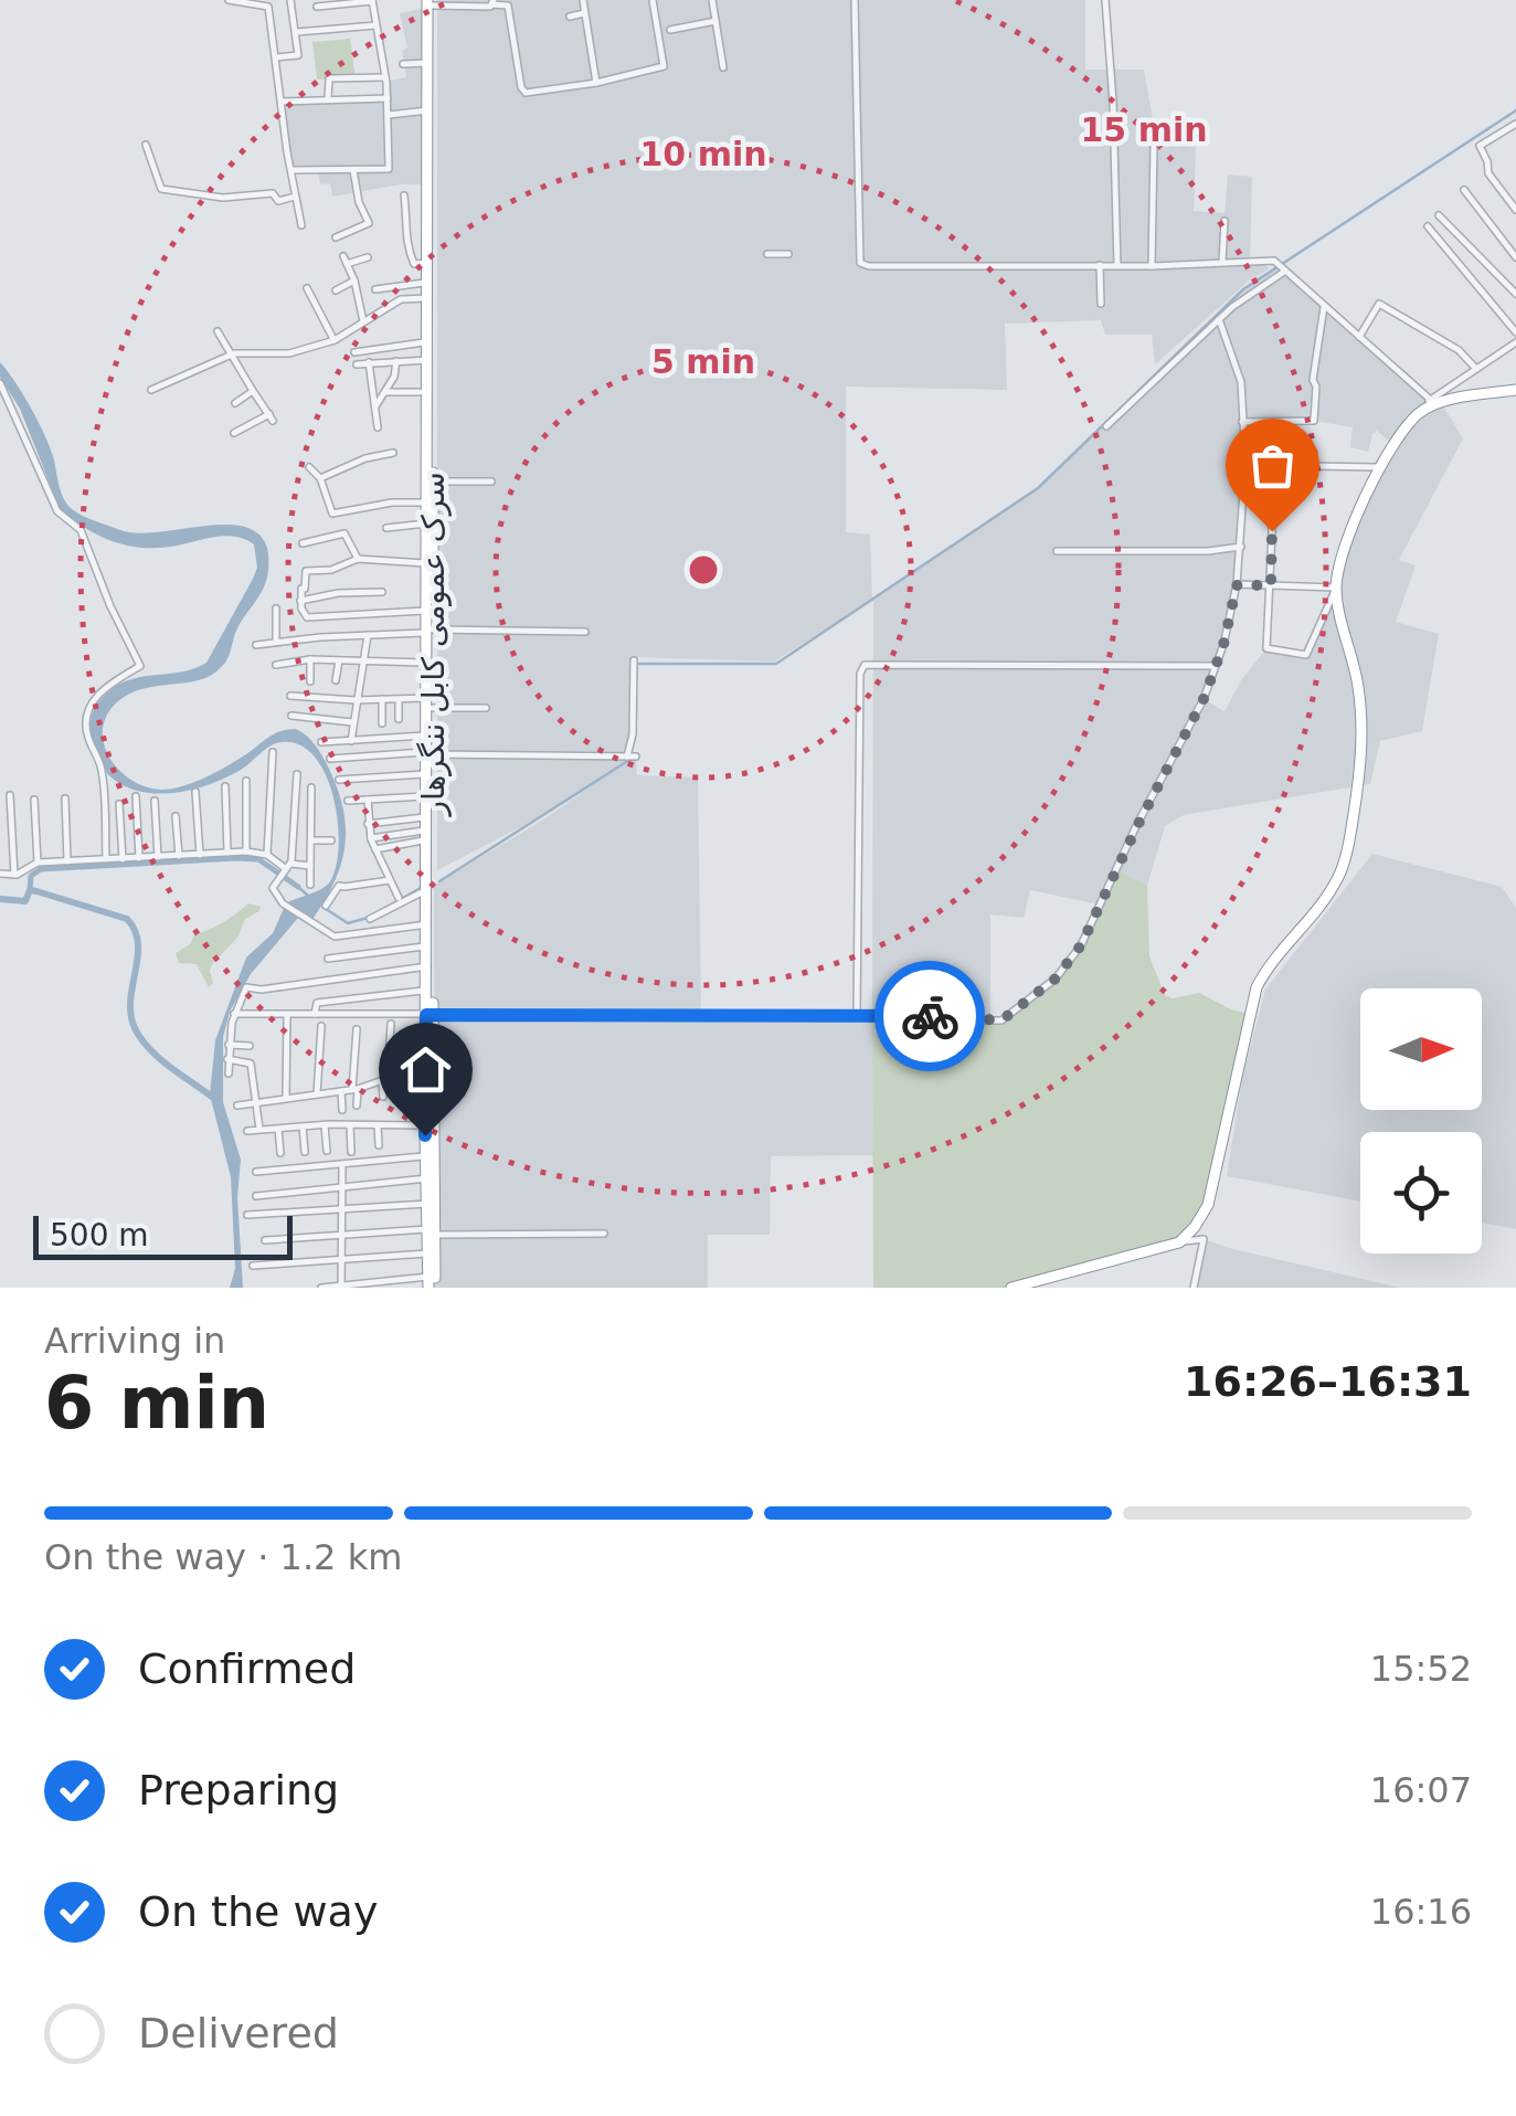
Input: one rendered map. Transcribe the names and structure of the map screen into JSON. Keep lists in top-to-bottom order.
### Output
{
  "streets": {
    "highway": ["سرک عمومی کابل ننگرهار"]
  },
  "scale_bar": "500 m",
  "north": "right",
  "page": {
    "scale": "500 m",
    "heading": ["6 min", "Arriving in", "16:26–16:31"],
    "bar": "On the way · 1.2 km",
    "list": [
      ["Confirmed", "15:52"],
      ["Preparing", "16:07"],
      ["On the way", "16:16"],
      "Delivered"
    ]
  },
  "rings": ["15 min", "10 min", "5 min"]
}
